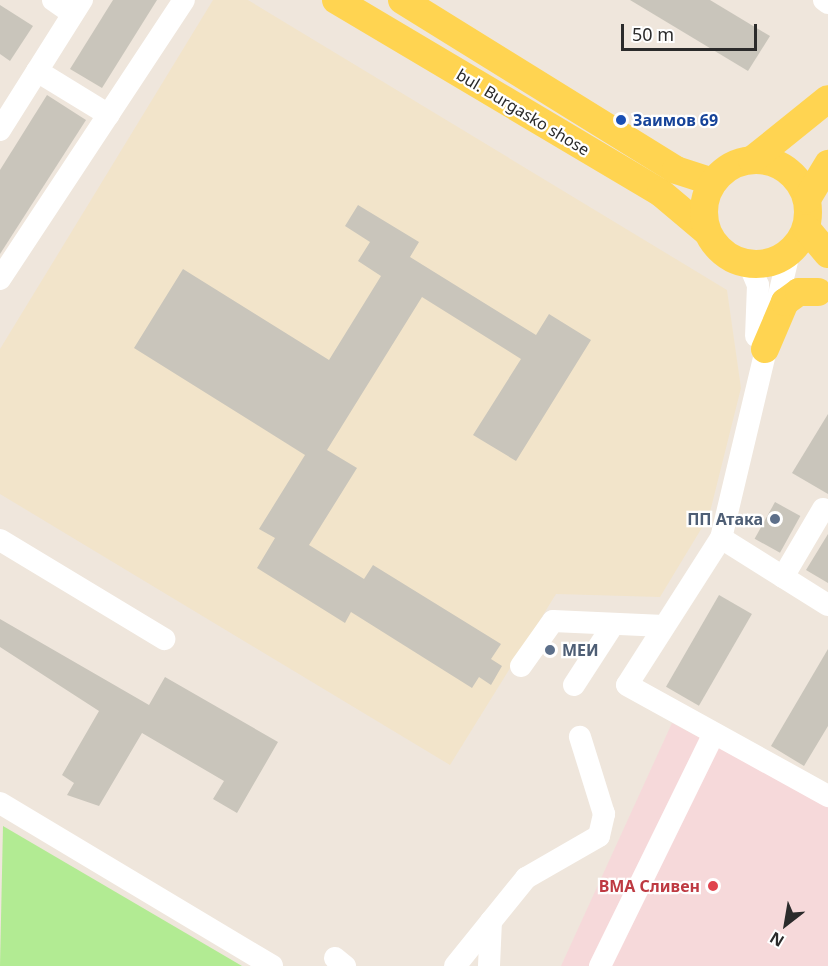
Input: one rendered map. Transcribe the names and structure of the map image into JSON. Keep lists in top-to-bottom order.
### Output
{
  "streets": {
    "main road": ["bul. Burgasko shose"]
  },
  "places": [
    "Заимов 69",
    "ПП Атака",
    "МЕИ",
    "ВМА Сливен"
  ],
  "scale_bar": "50 m",
  "north": "bottom left"
}
